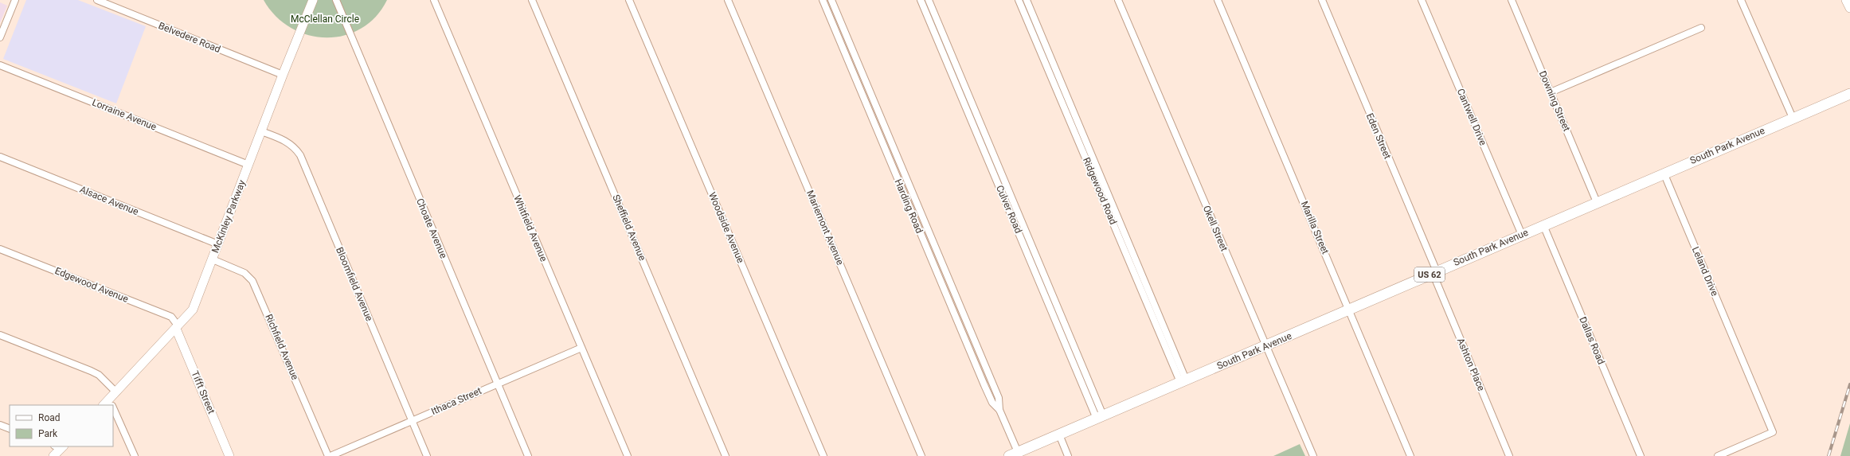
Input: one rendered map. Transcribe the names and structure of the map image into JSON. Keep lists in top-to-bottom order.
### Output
{
  "streets": {
    "main road": ["South Park Avenue", "US 62"],
    "street": [
      "Belvedere Road",
      "Downing Street",
      "Lorraine Avenue",
      "Cantwell Drive",
      "Eden Street",
      "Ridgewood Road",
      "Alsace Avenue",
      "Harding Road",
      "Culver Road",
      "McKinley Parkway",
      "Sheffield Avenue",
      "Woodside Avenue",
      "Mariemont Avenue",
      "Marilla Street",
      "Choate Avenue",
      "Whitfield Avenue",
      "Okell Street",
      "Leland Drive",
      "Bloomfield Avenue",
      "Edgewood Avenue",
      "Dallas Road",
      "Richfield Avenue",
      "Ashton Place",
      "Tifft Street",
      "Ithaca Street"
    ]
  },
  "crossings": [
    ["Belvedere Road", "McKinley Parkway"],
    ["Downing Street", "South Park Avenue"],
    ["Lorraine Avenue", "McKinley Parkway"],
    ["Cantwell Drive", "South Park Avenue"],
    ["Eden Street", "South Park Avenue"],
    ["Eden Street", "Ashton Place"],
    ["South Park Avenue", "Ridgewood Road"],
    ["South Park Avenue", "Harding Road"],
    ["South Park Avenue", "Culver Road"],
    ["South Park Avenue", "Marilla Street"],
    ["South Park Avenue", "Okell Street"],
    ["South Park Avenue", "Leland Drive"],
    ["South Park Avenue", "Dallas Road"],
    ["South Park Avenue", "Ashton Place"],
    ["Alsace Avenue", "McKinley Parkway"],
    ["McKinley Parkway", "Bloomfield Avenue"],
    ["McKinley Parkway", "Edgewood Avenue"],
    ["McKinley Parkway", "Richfield Avenue"],
    ["McKinley Parkway", "Tifft Street"],
    ["Choate Avenue", "Ithaca Street"],
    ["Whitfield Avenue", "Ithaca Street"],
    ["Bloomfield Avenue", "Ithaca Street"],
    ["Edgewood Avenue", "Tifft Street"]
  ],
  "parks": ["McClellan Circle"],
  "legend": ["Road", "Park"]
}
